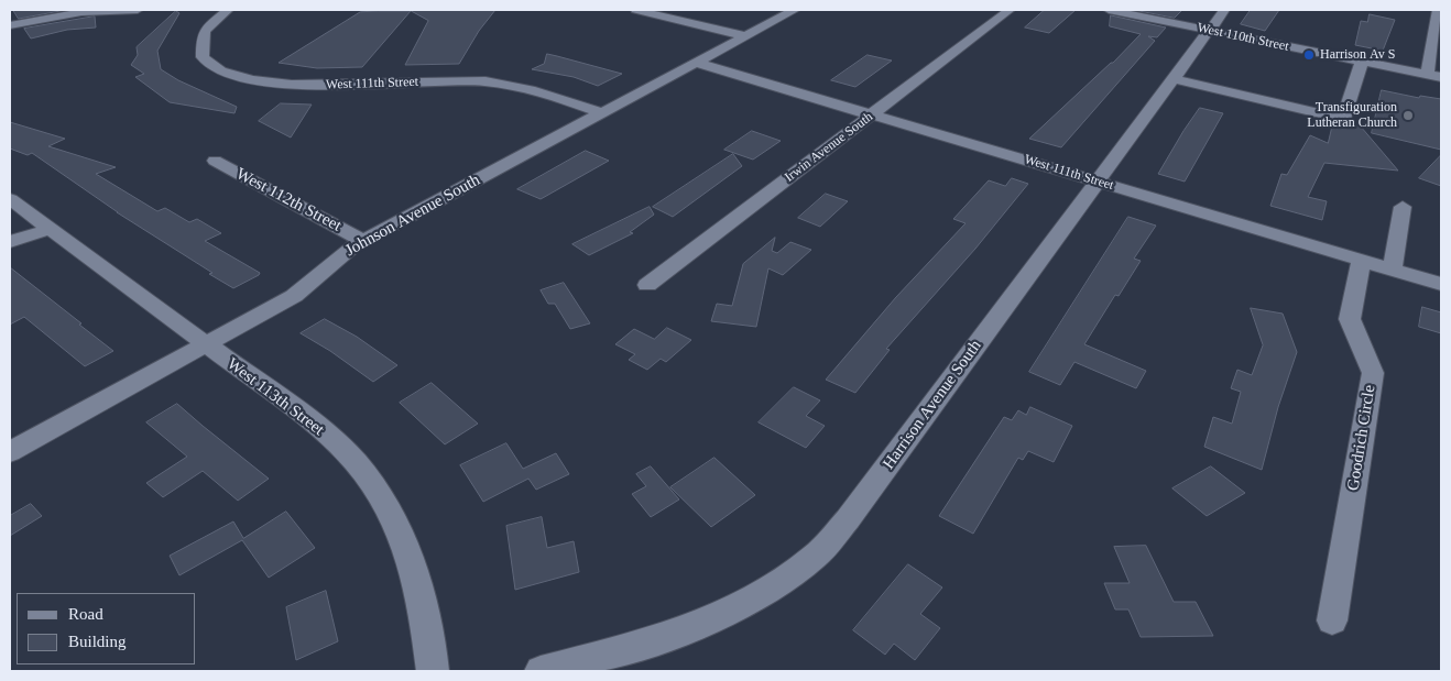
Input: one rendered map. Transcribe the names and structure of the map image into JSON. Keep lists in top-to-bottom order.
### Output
{
  "streets": {
    "street": [
      "West 110th Street",
      "West 111th Street",
      "Irwin Avenue South",
      "West 112th Street",
      "Johnson Avenue South",
      "West 113th Street",
      "Harrison Avenue South",
      "Goodrich Circle"
    ]
  },
  "crossings": [
    ["West 110th Street", "Harrison Avenue South"],
    ["West 111th Street", "Irwin Avenue South"],
    ["West 111th Street", "Johnson Avenue South"],
    ["West 111th Street", "Harrison Avenue South"],
    ["West 111th Street", "Goodrich Circle"],
    ["West 112th Street", "Johnson Avenue South"],
    ["Johnson Avenue South", "West 113th Street"]
  ],
  "places": ["Harrison Av S", "Transfiguration Lutheran Church"],
  "legend": ["Road", "Building"]
}
